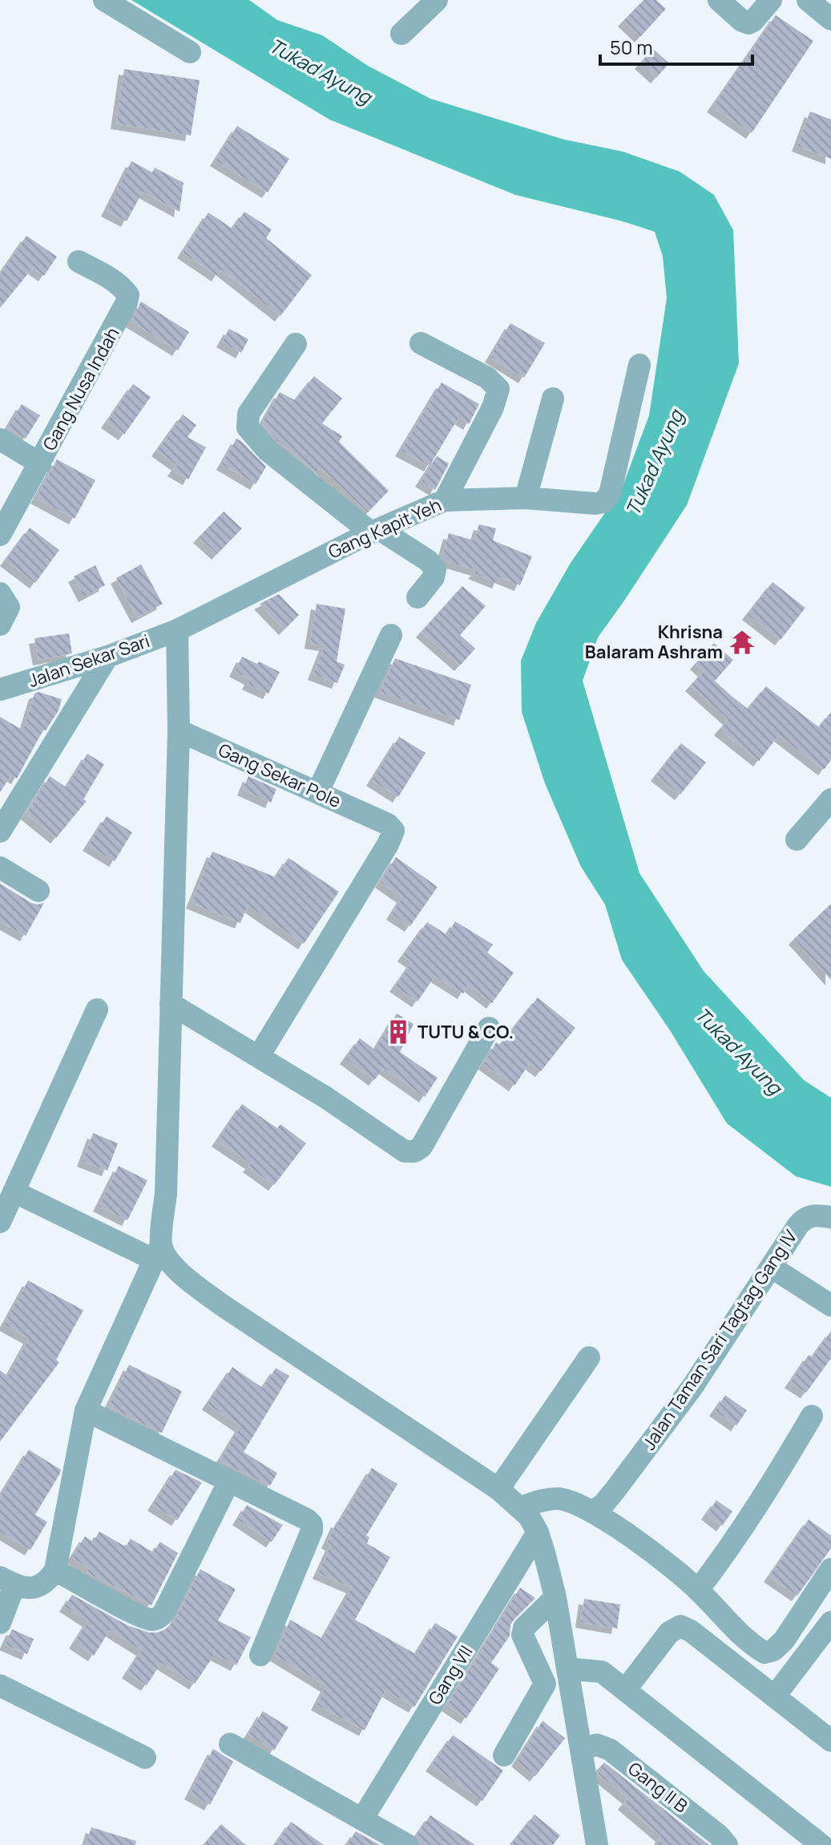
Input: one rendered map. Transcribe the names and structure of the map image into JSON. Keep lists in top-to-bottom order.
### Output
{
  "streets": {
    "street": [
      "Gang Nusa Indah",
      "Gang Kapit Yeh",
      "Jalan Sekar Sari",
      "Gang Sekar Pole",
      "Jalan Taman Sari Tagtag Gang IV",
      "Gang VII",
      "Gang II B"
    ]
  },
  "crossings": [
    ["Gang Kapit Yeh", "Jalan Sekar Sari"]
  ],
  "water": ["Tukad Ayung"],
  "places": {
    "temple": ["Khrisna Balaram Ashram"],
    "building": ["TUTU & CO."]
  },
  "scale_bar": "50 m"
}
